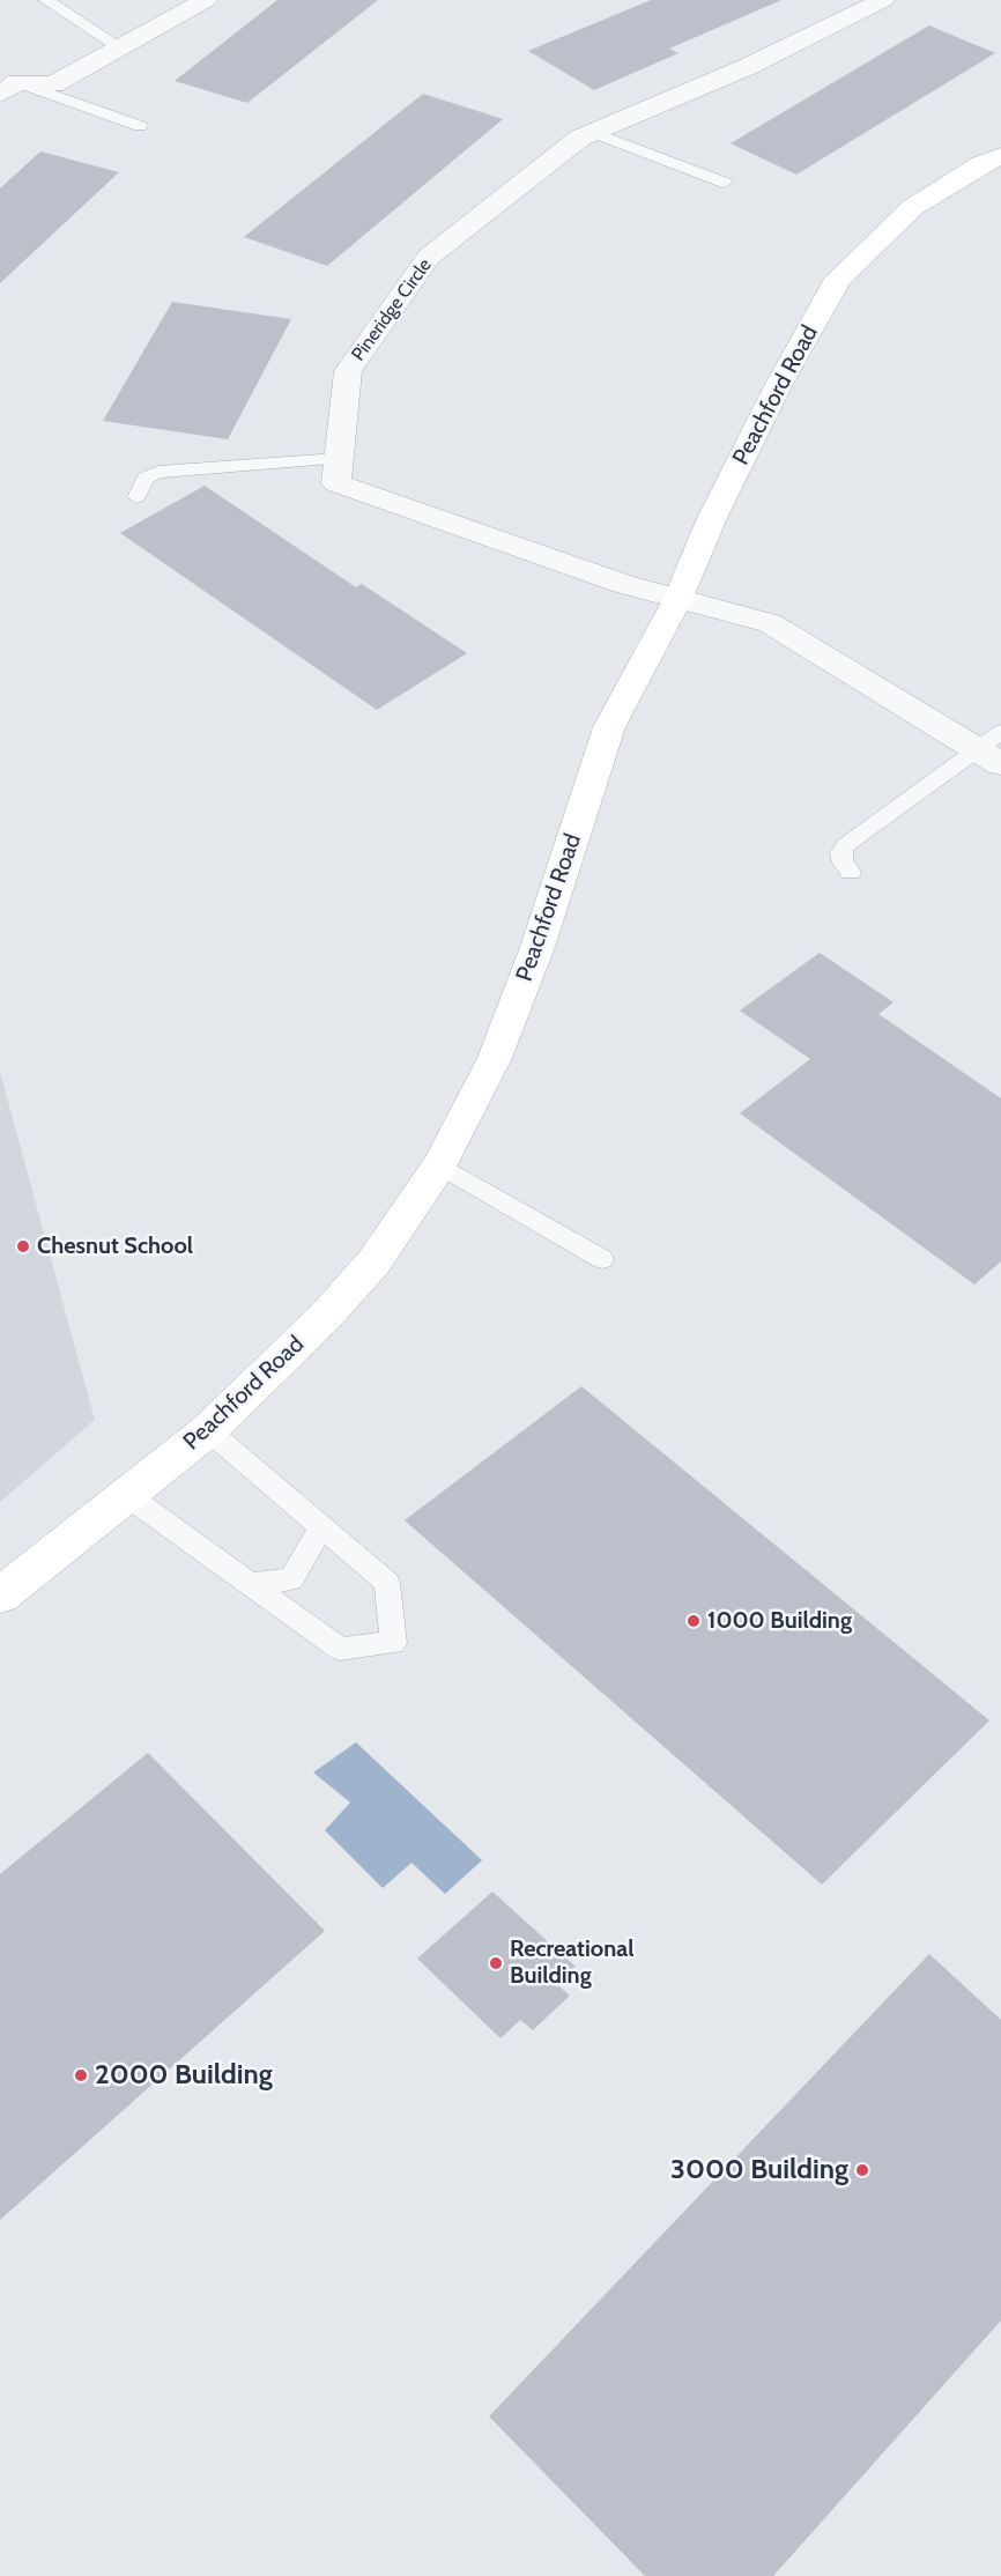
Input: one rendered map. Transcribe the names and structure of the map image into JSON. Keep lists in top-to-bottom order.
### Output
{
  "streets": {
    "street": ["Pineridge Circle", "Peachford Road"]
  },
  "crossings": [
    ["Pineridge Circle", "Peachford Road"]
  ],
  "places": [
    "Chesnut School",
    "1000 Building",
    "Recreational Building",
    "2000 Building",
    "3000 Building"
  ]
}
